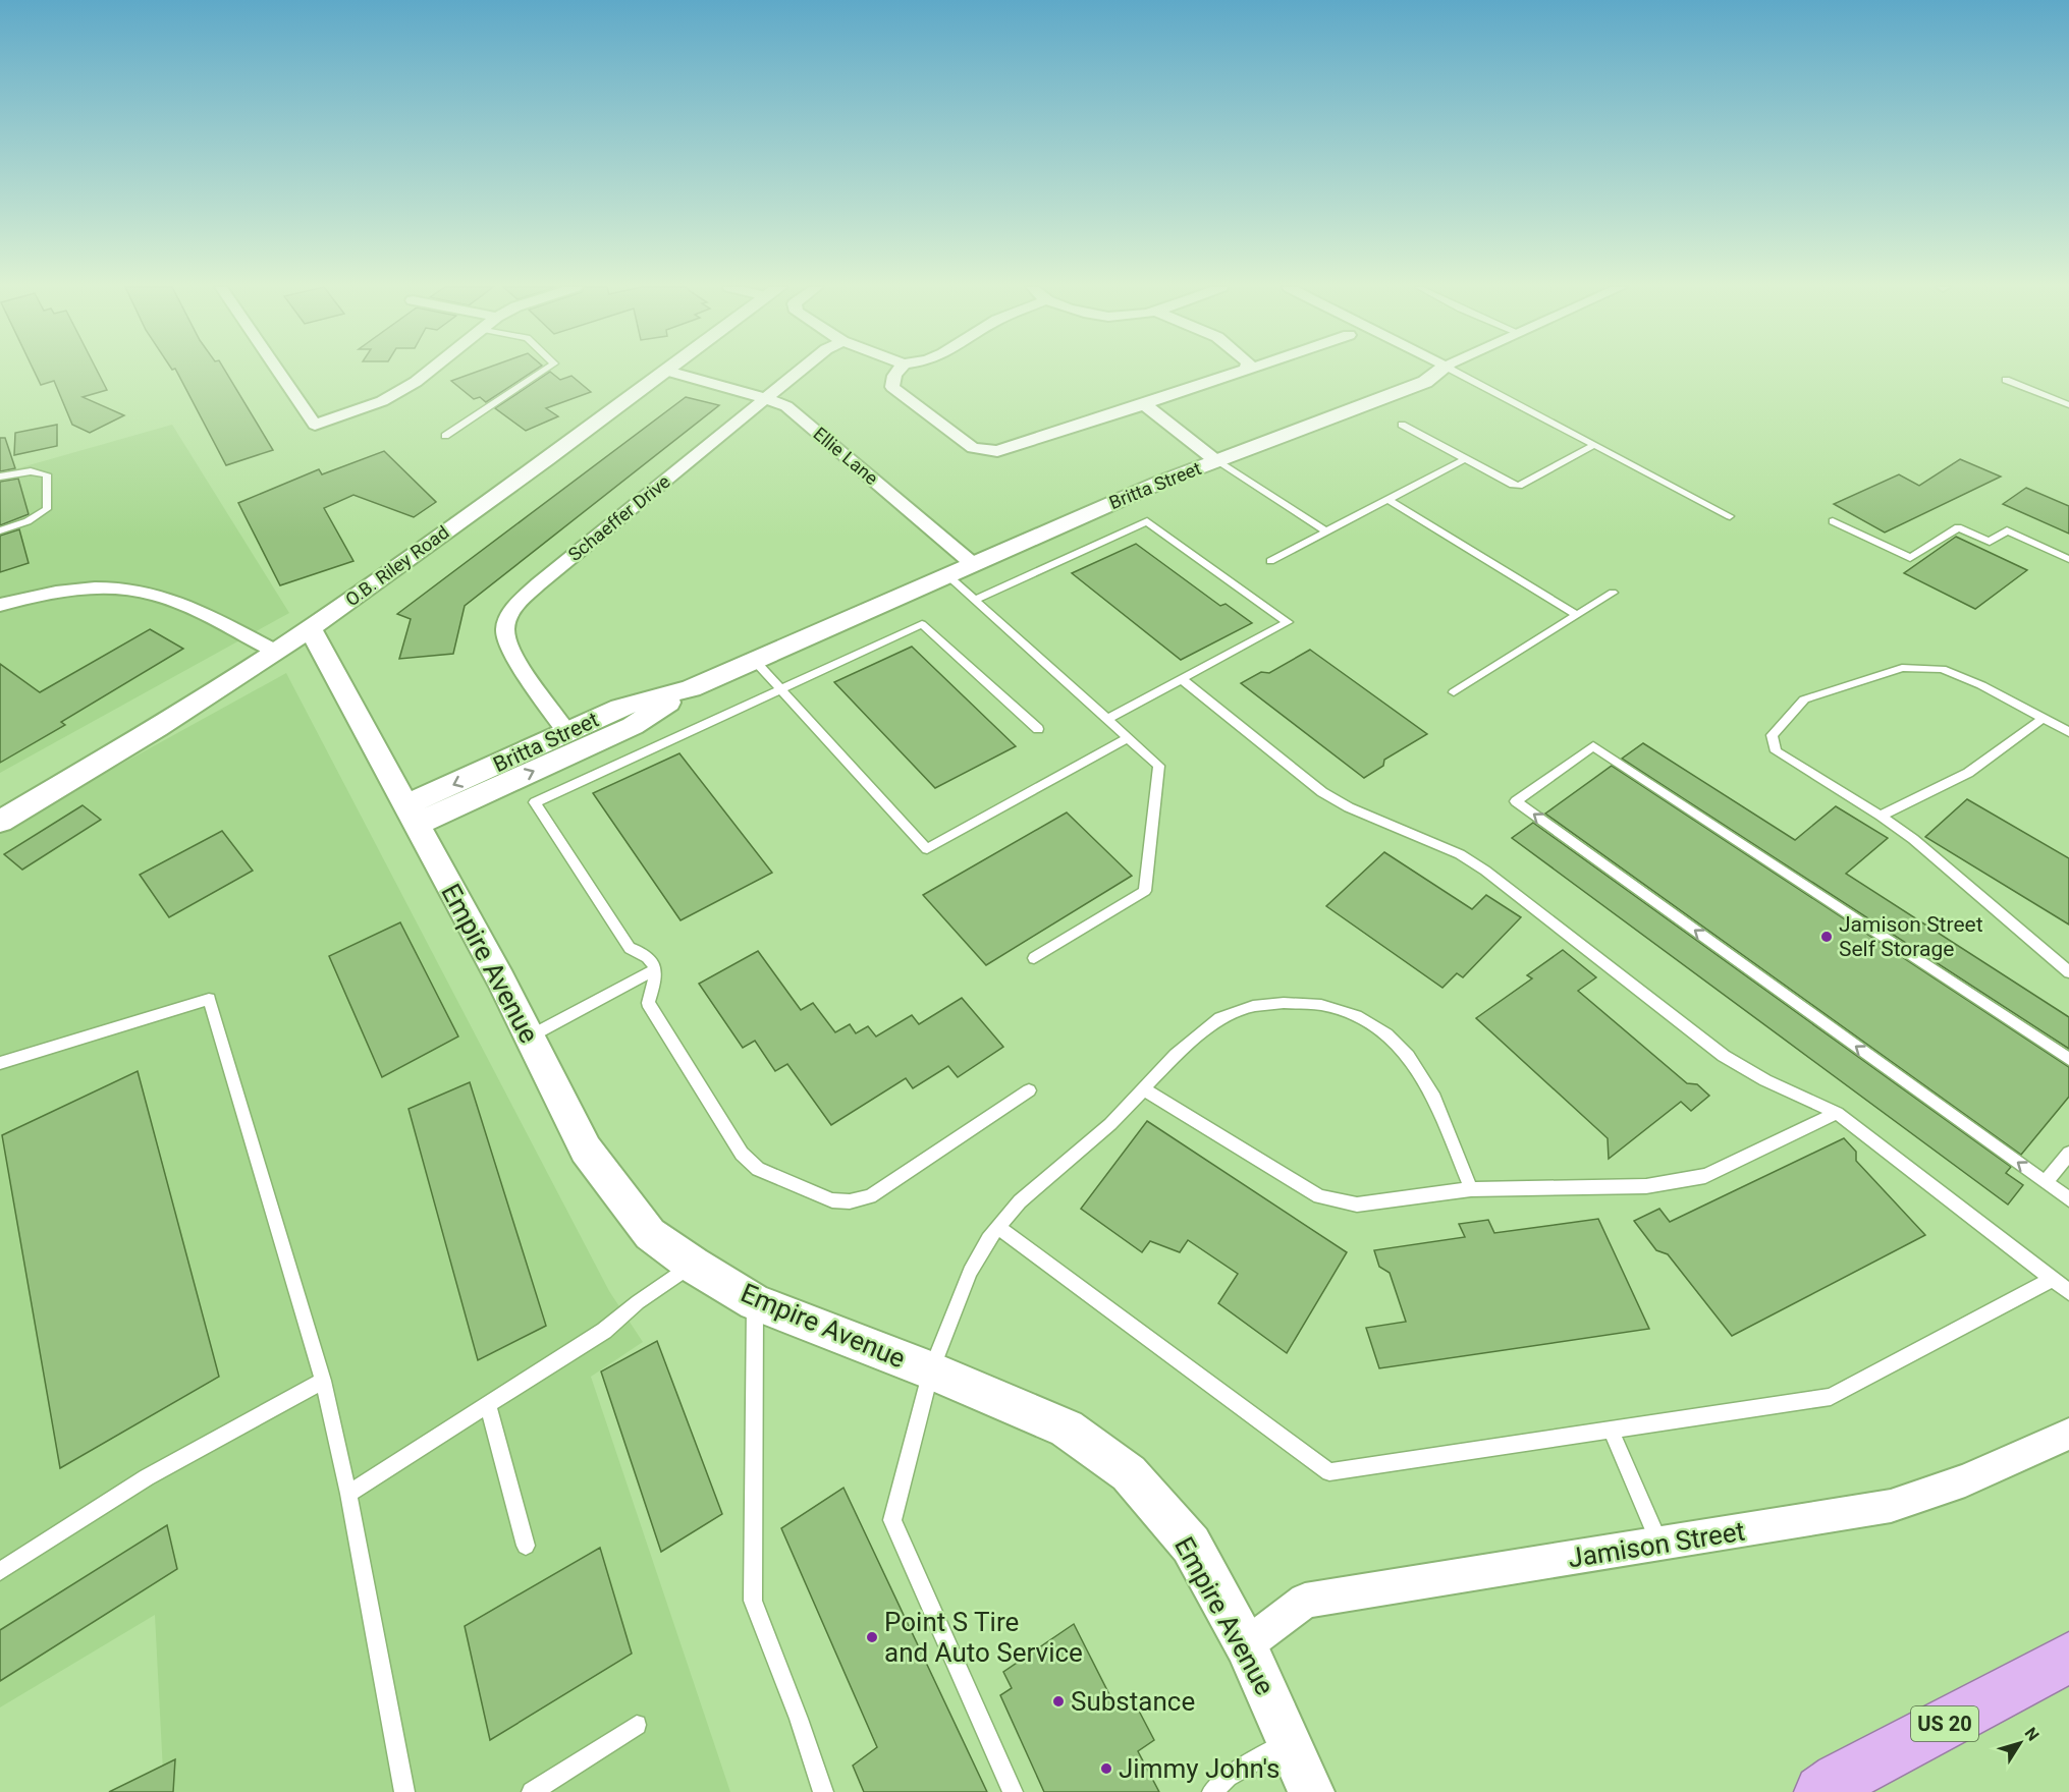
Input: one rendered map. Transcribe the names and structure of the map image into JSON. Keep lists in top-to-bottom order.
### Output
{
  "streets": {
    "highway": ["US 20"],
    "street": [
      "Ellie Lane",
      "Britta Street",
      "Schaeffer Drive",
      "O.B. Riley Road",
      "Empire Avenue",
      "Jamison Street"
    ]
  },
  "crossings": [
    ["Ellie Lane", "Britta Street"],
    ["Ellie Lane", "Schaeffer Drive"],
    ["Ellie Lane", "O.B. Riley Road"],
    ["Britta Street", "Schaeffer Drive"],
    ["Britta Street", "Empire Avenue"],
    ["O.B. Riley Road", "Empire Avenue"],
    ["Empire Avenue", "Jamison Street"]
  ],
  "places": [
    "Jamison Street Self Storage",
    "Point S Tire and Auto Service",
    "Substance",
    "Jimmy John's"
  ],
  "north": "top right"
}
